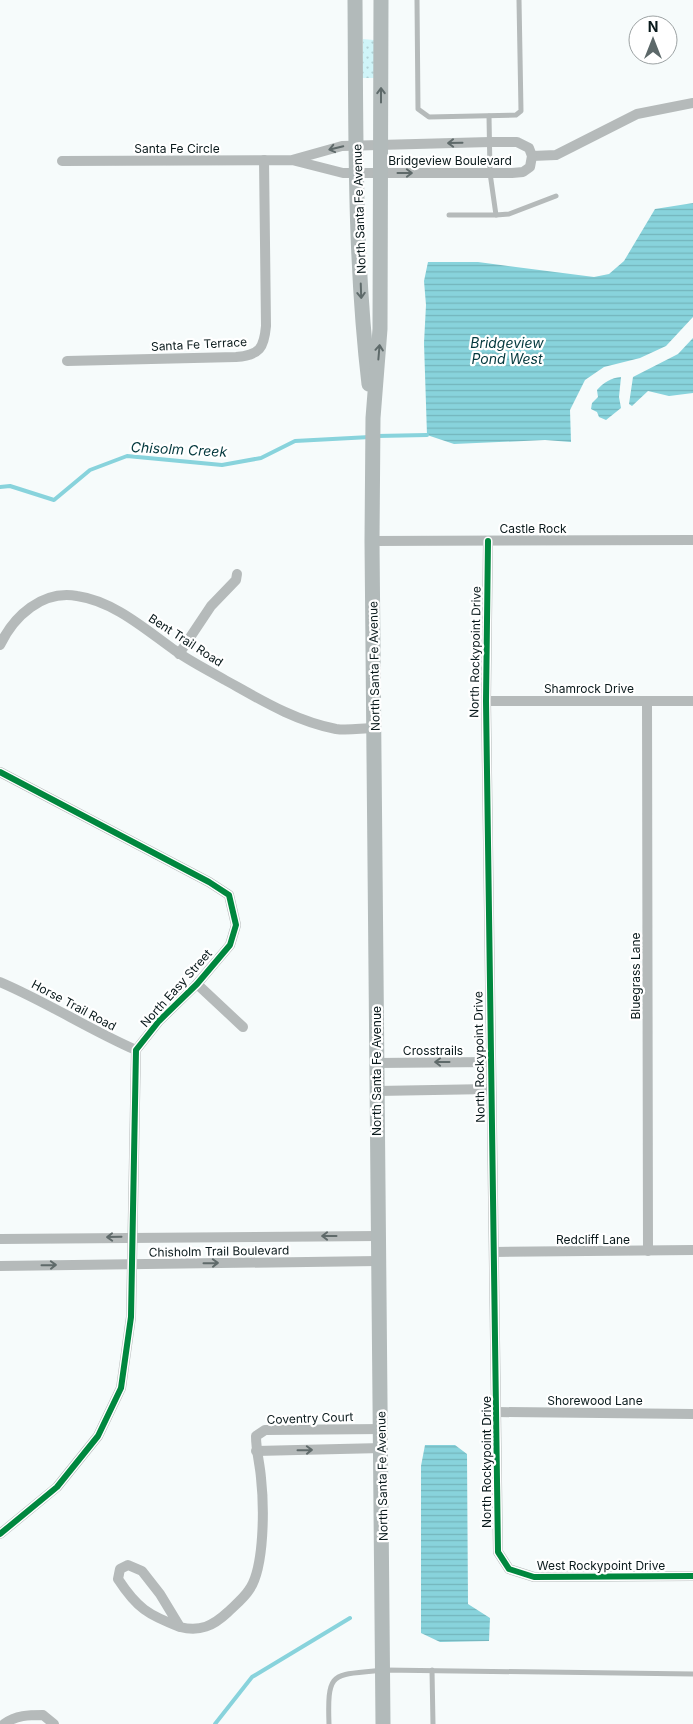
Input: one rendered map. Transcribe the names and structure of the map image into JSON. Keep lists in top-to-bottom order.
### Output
{
  "streets": {
    "main road": ["North Santa Fe Avenue"],
    "street": [
      "Santa Fe Circle",
      "Bridgeview Boulevard",
      "Santa Fe Terrace",
      "Castle Rock",
      "Bent Trail Road",
      "North Rockypoint Drive",
      "Shamrock Drive",
      "Bluegrass Lane",
      "North Easy Street",
      "Horse Trail Road",
      "Crosstrails",
      "Redcliff Lane",
      "Chisholm Trail Boulevard",
      "Shorewood Lane",
      "Coventry Court",
      "West Rockypoint Drive"
    ]
  },
  "crossings": [
    ["Santa Fe Circle", "Bridgeview Boulevard"],
    ["Santa Fe Circle", "North Santa Fe Avenue"],
    ["Santa Fe Circle", "Santa Fe Terrace"],
    ["Bridgeview Boulevard", "North Santa Fe Avenue"],
    ["North Santa Fe Avenue", "Castle Rock"],
    ["North Santa Fe Avenue", "Bent Trail Road"],
    ["North Santa Fe Avenue", "Crosstrails"],
    ["North Santa Fe Avenue", "Chisholm Trail Boulevard"],
    ["North Santa Fe Avenue", "Coventry Court"],
    ["Castle Rock", "North Rockypoint Drive"],
    ["North Rockypoint Drive", "Shamrock Drive"],
    ["North Rockypoint Drive", "Crosstrails"],
    ["North Rockypoint Drive", "Redcliff Lane"],
    ["North Rockypoint Drive", "Shorewood Lane"],
    ["North Rockypoint Drive", "West Rockypoint Drive"],
    ["Shamrock Drive", "Bluegrass Lane"],
    ["Bluegrass Lane", "Redcliff Lane"],
    ["North Easy Street", "Horse Trail Road"]
  ],
  "water": ["Bridgeview Pond West", "Chisolm Creek"],
  "north": "top"
}
